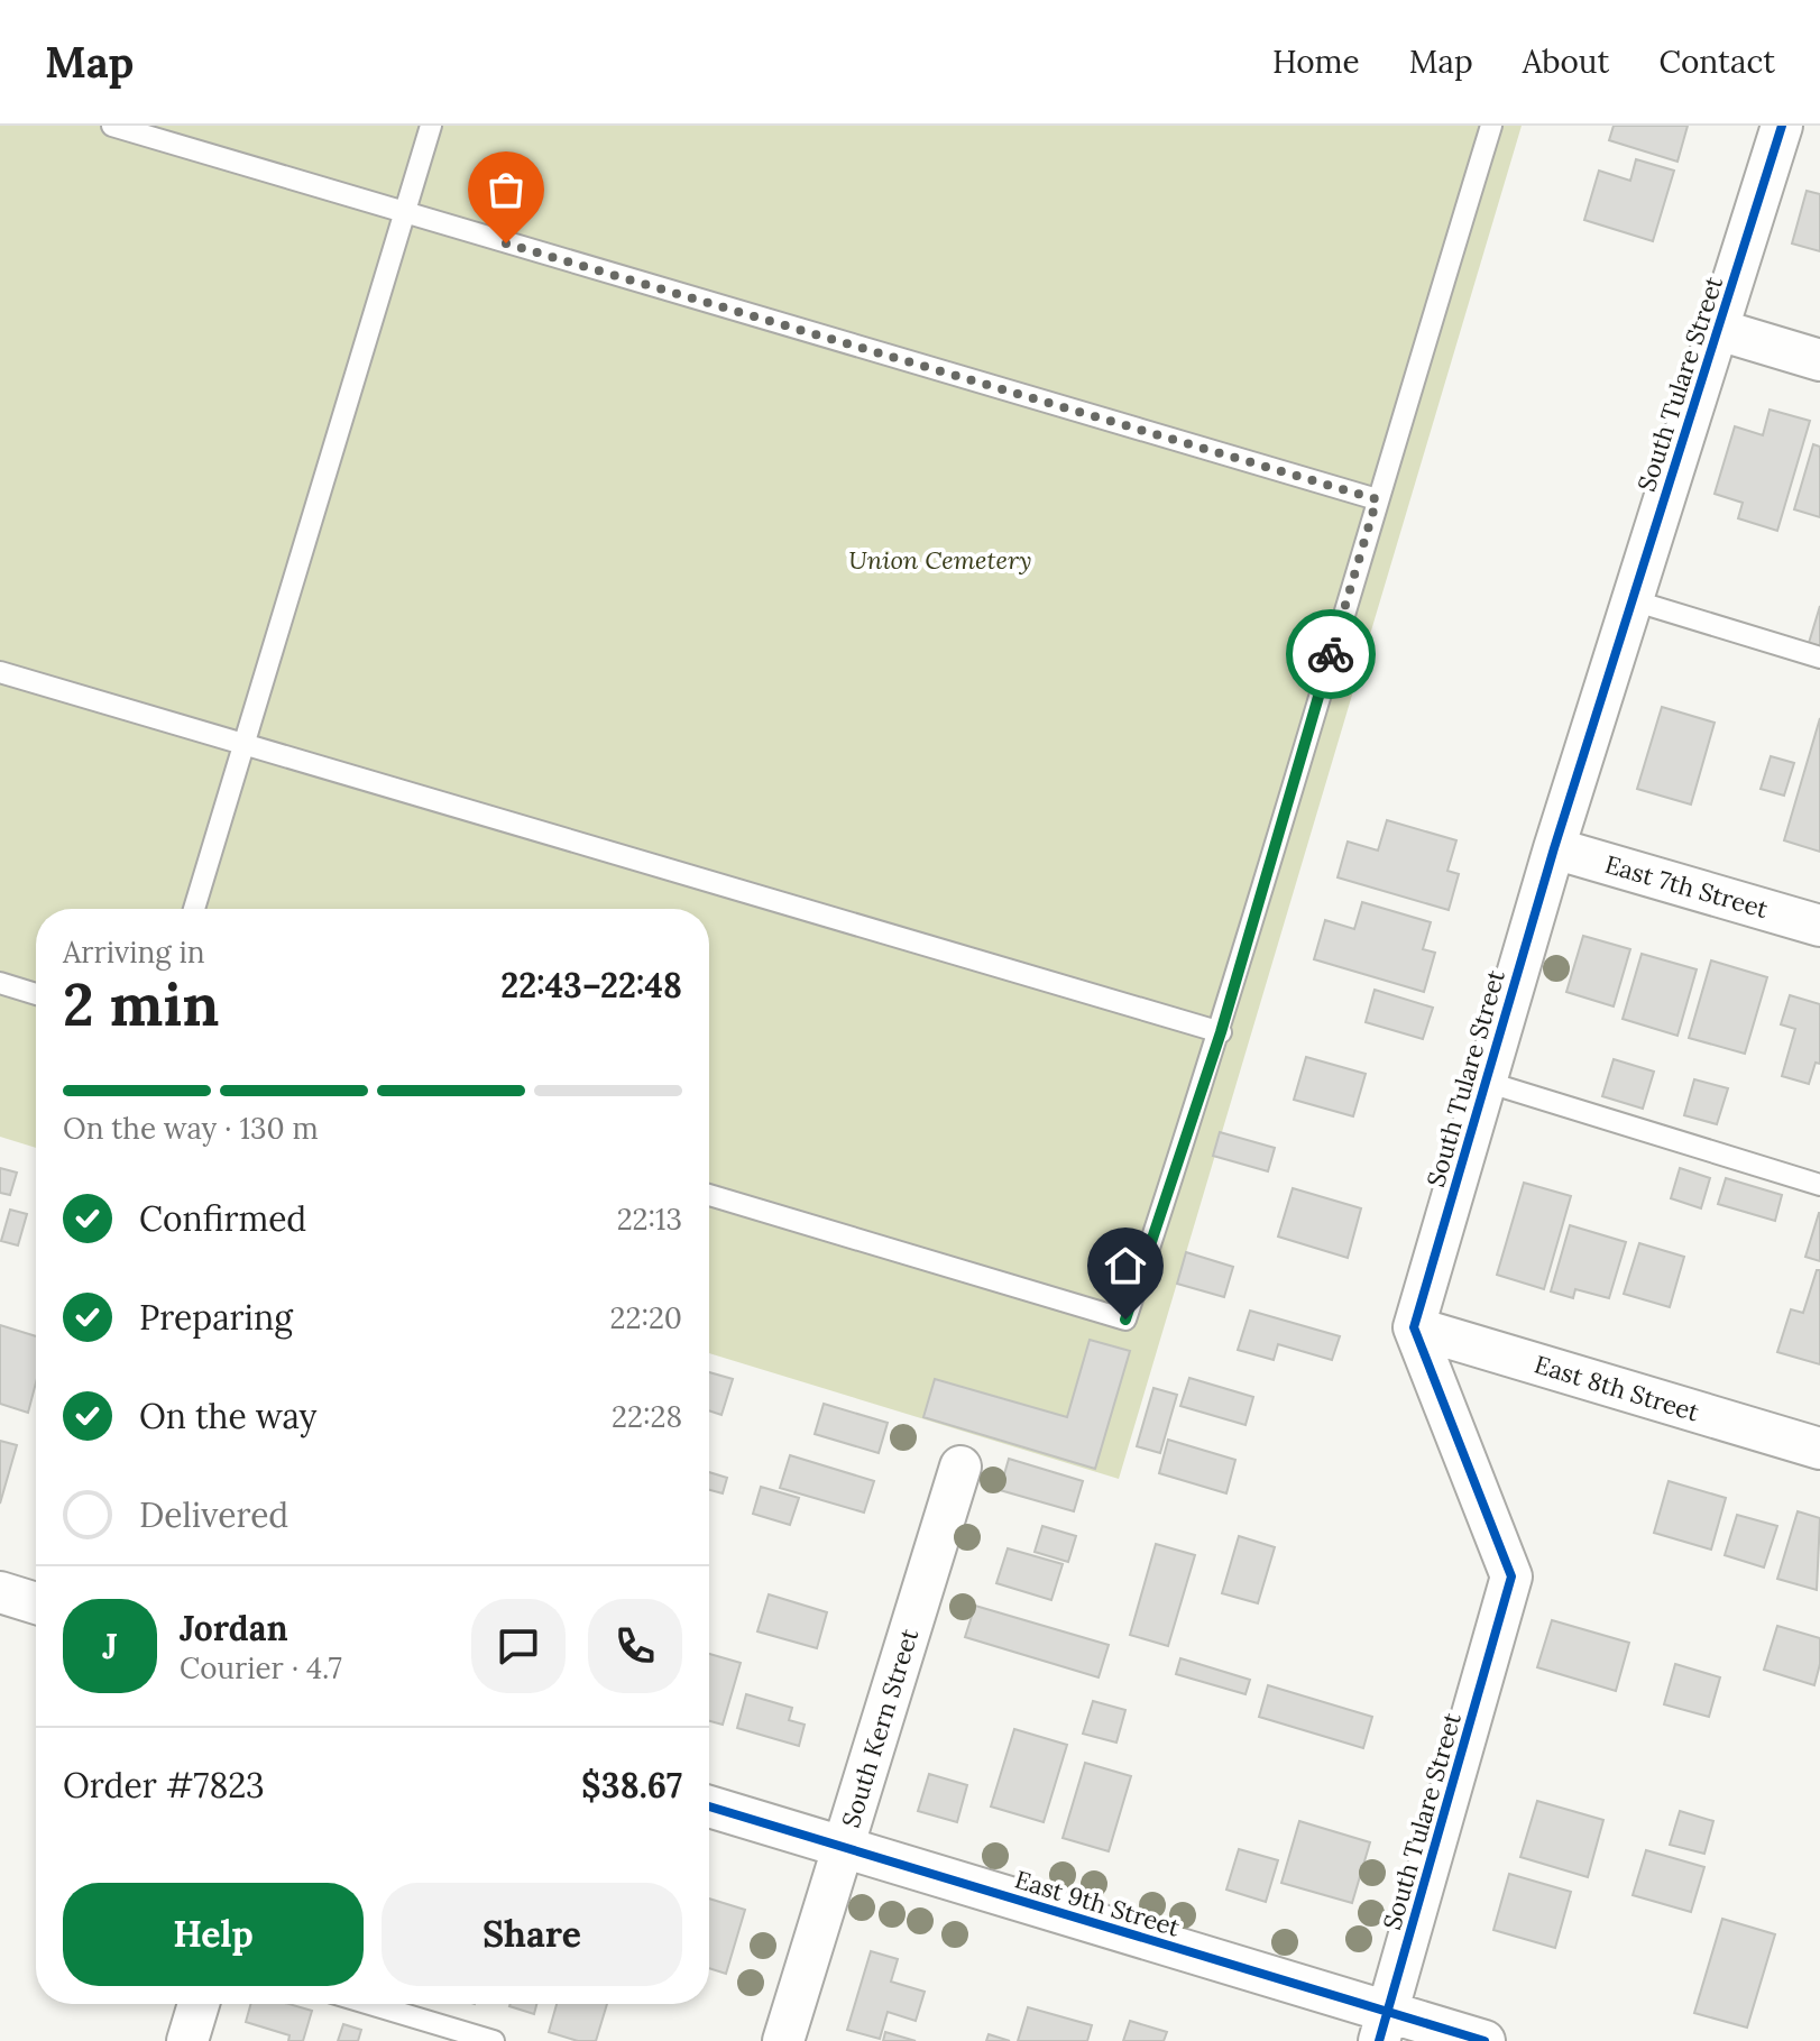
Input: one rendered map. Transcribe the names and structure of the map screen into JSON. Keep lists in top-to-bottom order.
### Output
{
  "streets": {
    "street": [
      "South Tulare Street",
      "East 7th Street",
      "East 8th Street",
      "South Kern Street",
      "East 9th Street"
    ]
  },
  "crossings": [
    ["South Tulare Street", "East 7th Street"],
    ["South Tulare Street", "East 8th Street"],
    ["South Tulare Street", "East 9th Street"],
    ["South Kern Street", "East 9th Street"]
  ],
  "parks": ["Union Cemetery"],
  "page": {
    "header": "Map",
    "nav": [
      "Home",
      "Map",
      "About",
      "Contact"
    ],
    "heading": ["2 min", "Arriving in", "22:43–22:48"],
    "panel": [
      "Jordan",
      "Courier · 4.7",
      "Order #7823",
      "$38.67"
    ],
    "bar": "On the way · 130 m",
    "list": [
      ["Confirmed", "22:13"],
      ["Preparing", "22:20"],
      ["On the way", "22:28"],
      "Delivered"
    ],
    "round": "J",
    "buttons": ["Help", "Share"]
  }
}
